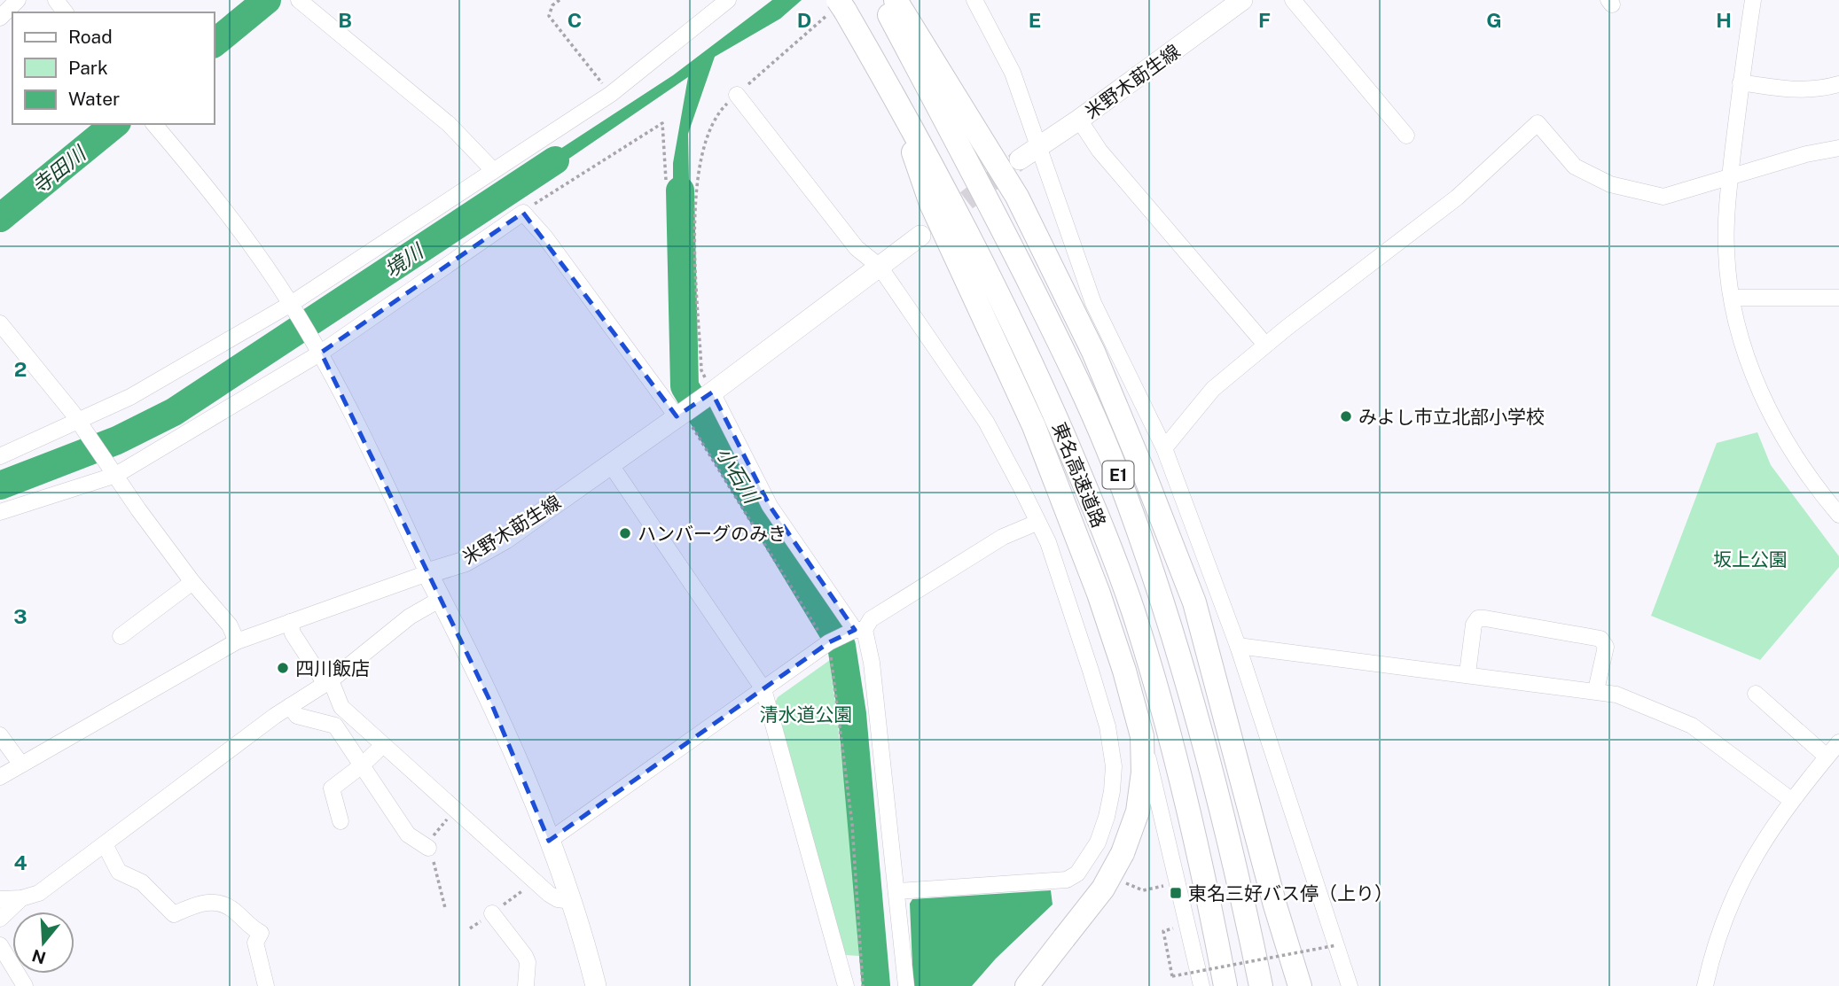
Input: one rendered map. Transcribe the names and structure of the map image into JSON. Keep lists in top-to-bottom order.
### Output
{
  "streets": {
    "highway": ["東名高速道路", "E1"],
    "main road": ["米野木莇生線"]
  },
  "water": ["寺田川", "境川", "小石川"],
  "parks": ["坂上公園", "清水道公園"],
  "places": {
    "other": ["みよし市立北部小学校", "ハンバーグのみき", "四川飯店"],
    "transit": ["東名三好バス停（上り）"]
  },
  "legend": ["Road", "Park", "Water"],
  "north": "bottom",
  "grid": {
    "columns": [
      "B",
      "C",
      "D",
      "E",
      "F",
      "G",
      "H"
    ],
    "rows": ["2", "3", "4"]
  }
}
